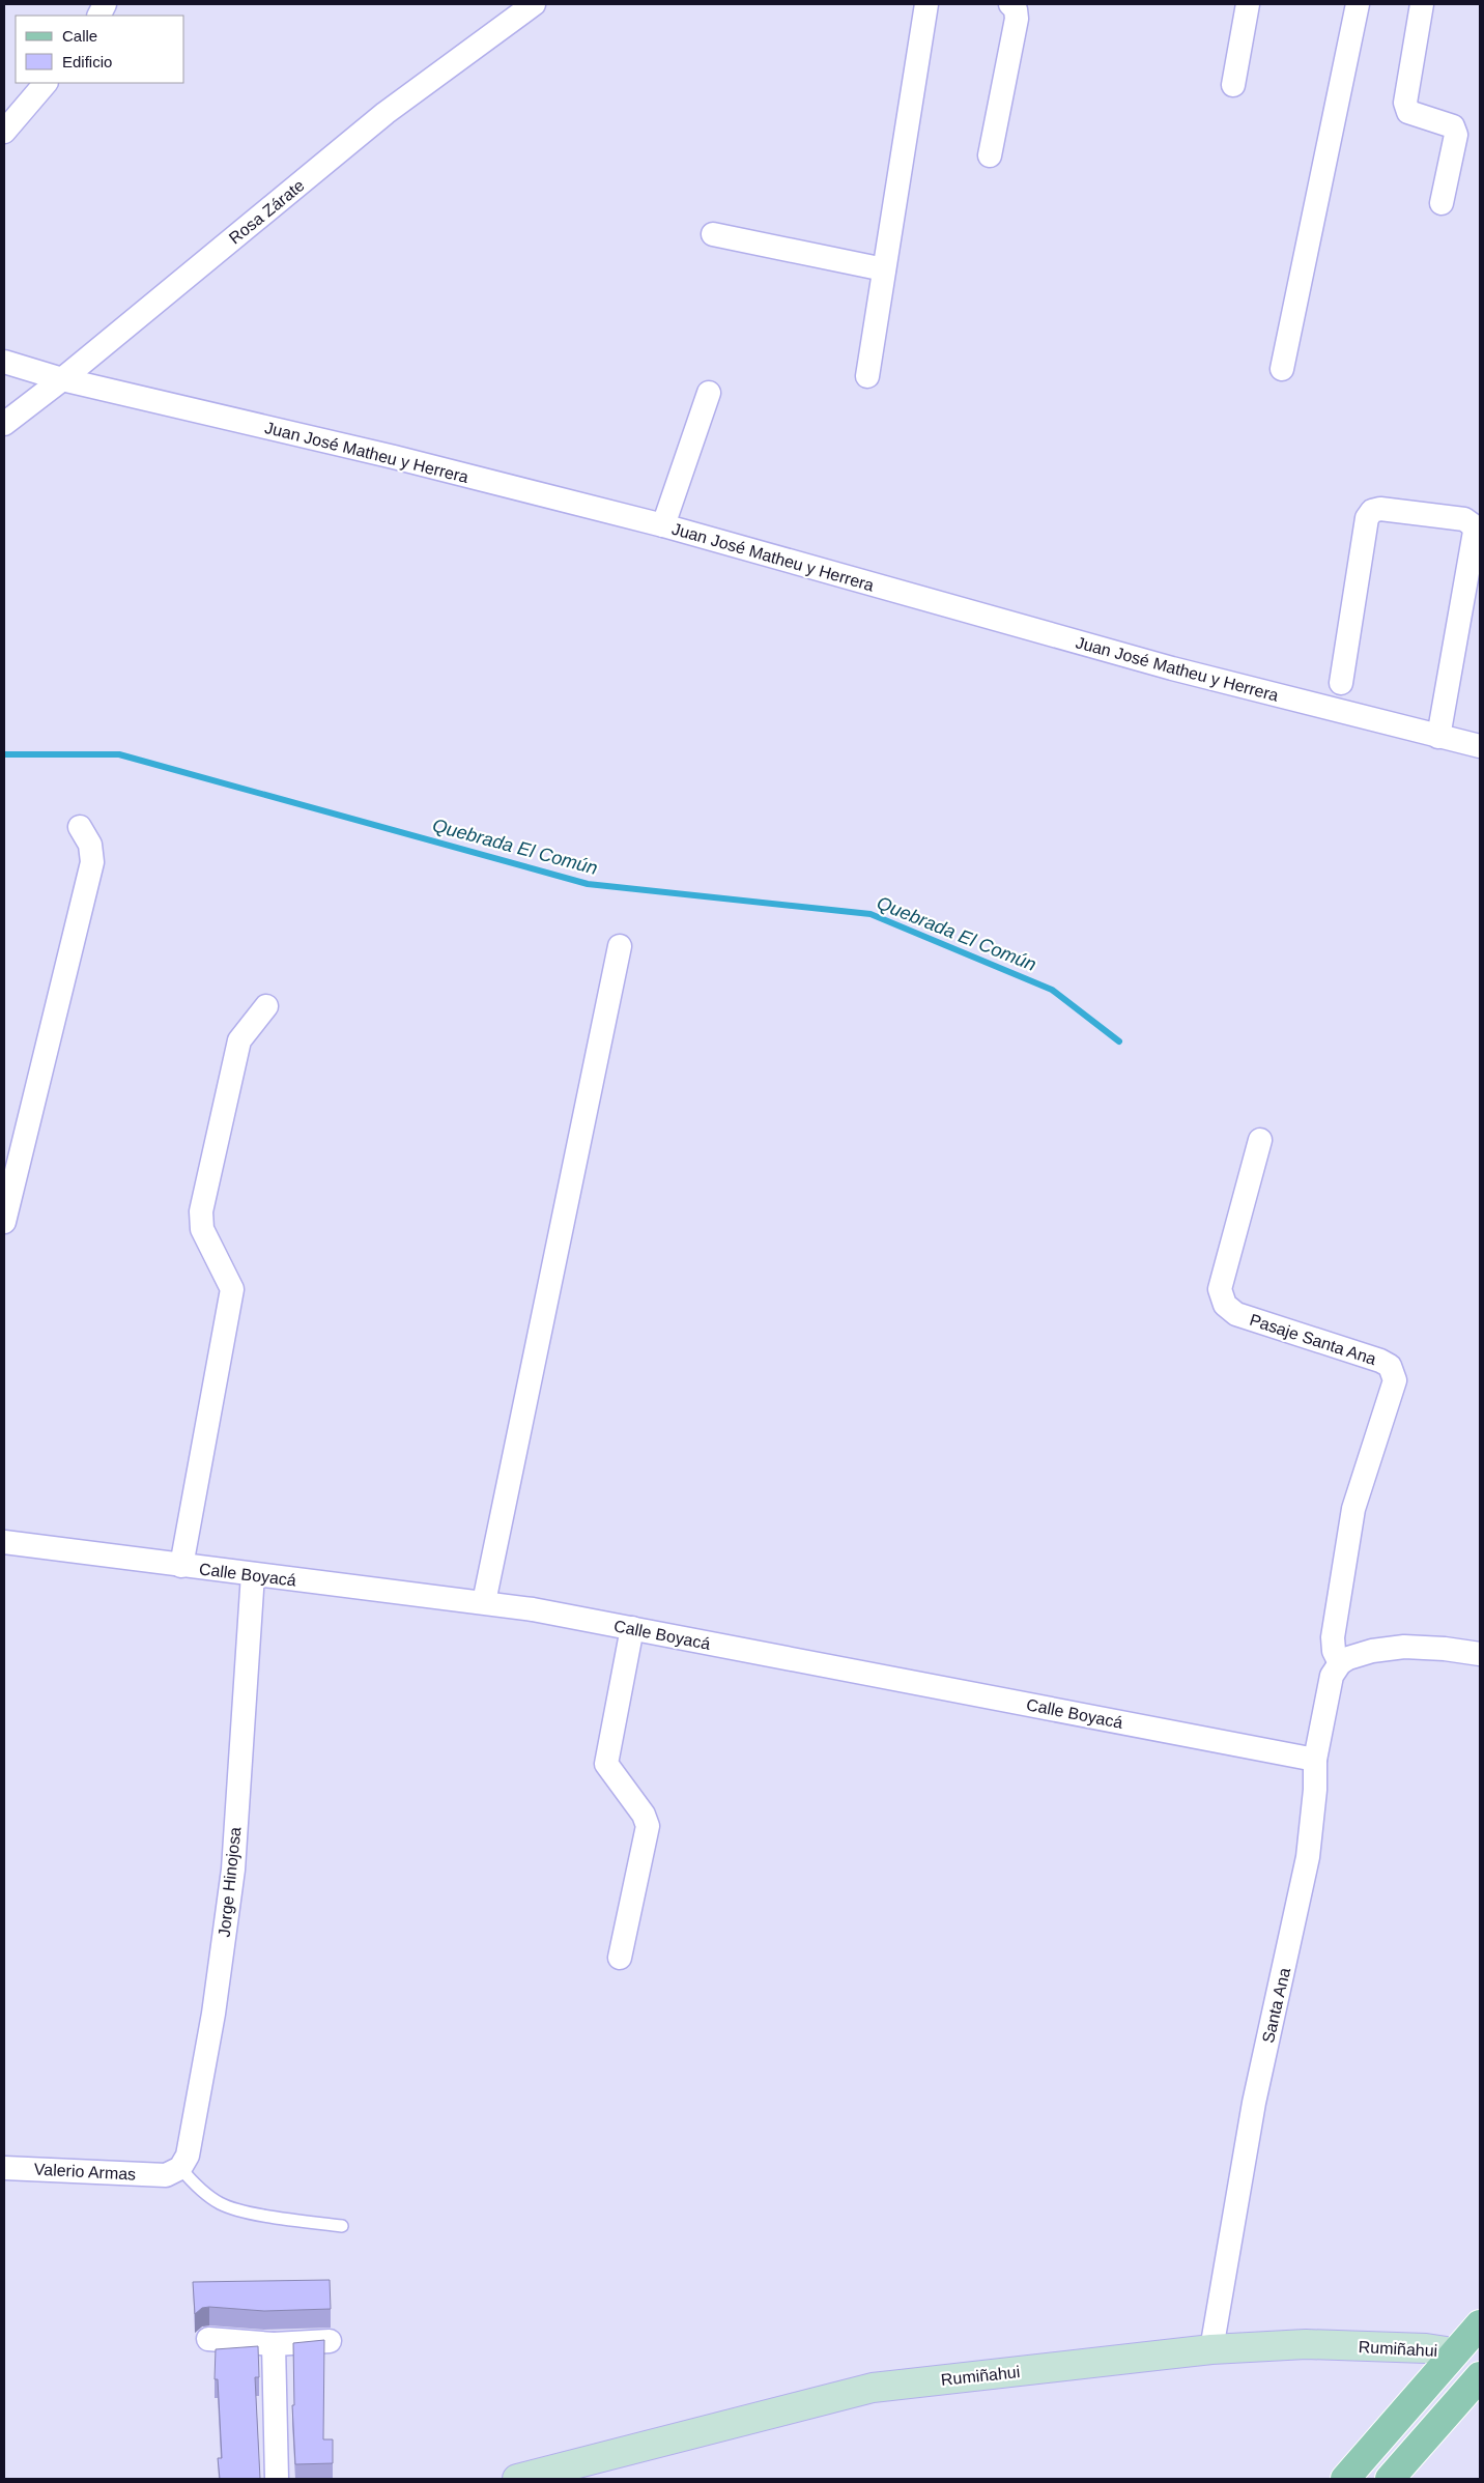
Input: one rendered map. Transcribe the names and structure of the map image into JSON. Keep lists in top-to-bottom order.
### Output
{
  "streets": {
    "street": [
      "Rosa Zárate",
      "Juan José Matheu y Herrera",
      "Pasaje Santa Ana",
      "Calle Boyacá",
      "Jorge Hinojosa",
      "Santa Ana",
      "Valerio Armas",
      "Rumiñahui"
    ]
  },
  "crossings": [
    ["Rosa Zárate", "Juan José Matheu y Herrera"],
    ["Pasaje Santa Ana", "Santa Ana"],
    ["Calle Boyacá", "Jorge Hinojosa"],
    ["Calle Boyacá", "Santa Ana"],
    ["Jorge Hinojosa", "Valerio Armas"],
    ["Santa Ana", "Rumiñahui"]
  ],
  "water": ["Quebrada El Común"],
  "legend": ["Calle", "Edificio"]
}
